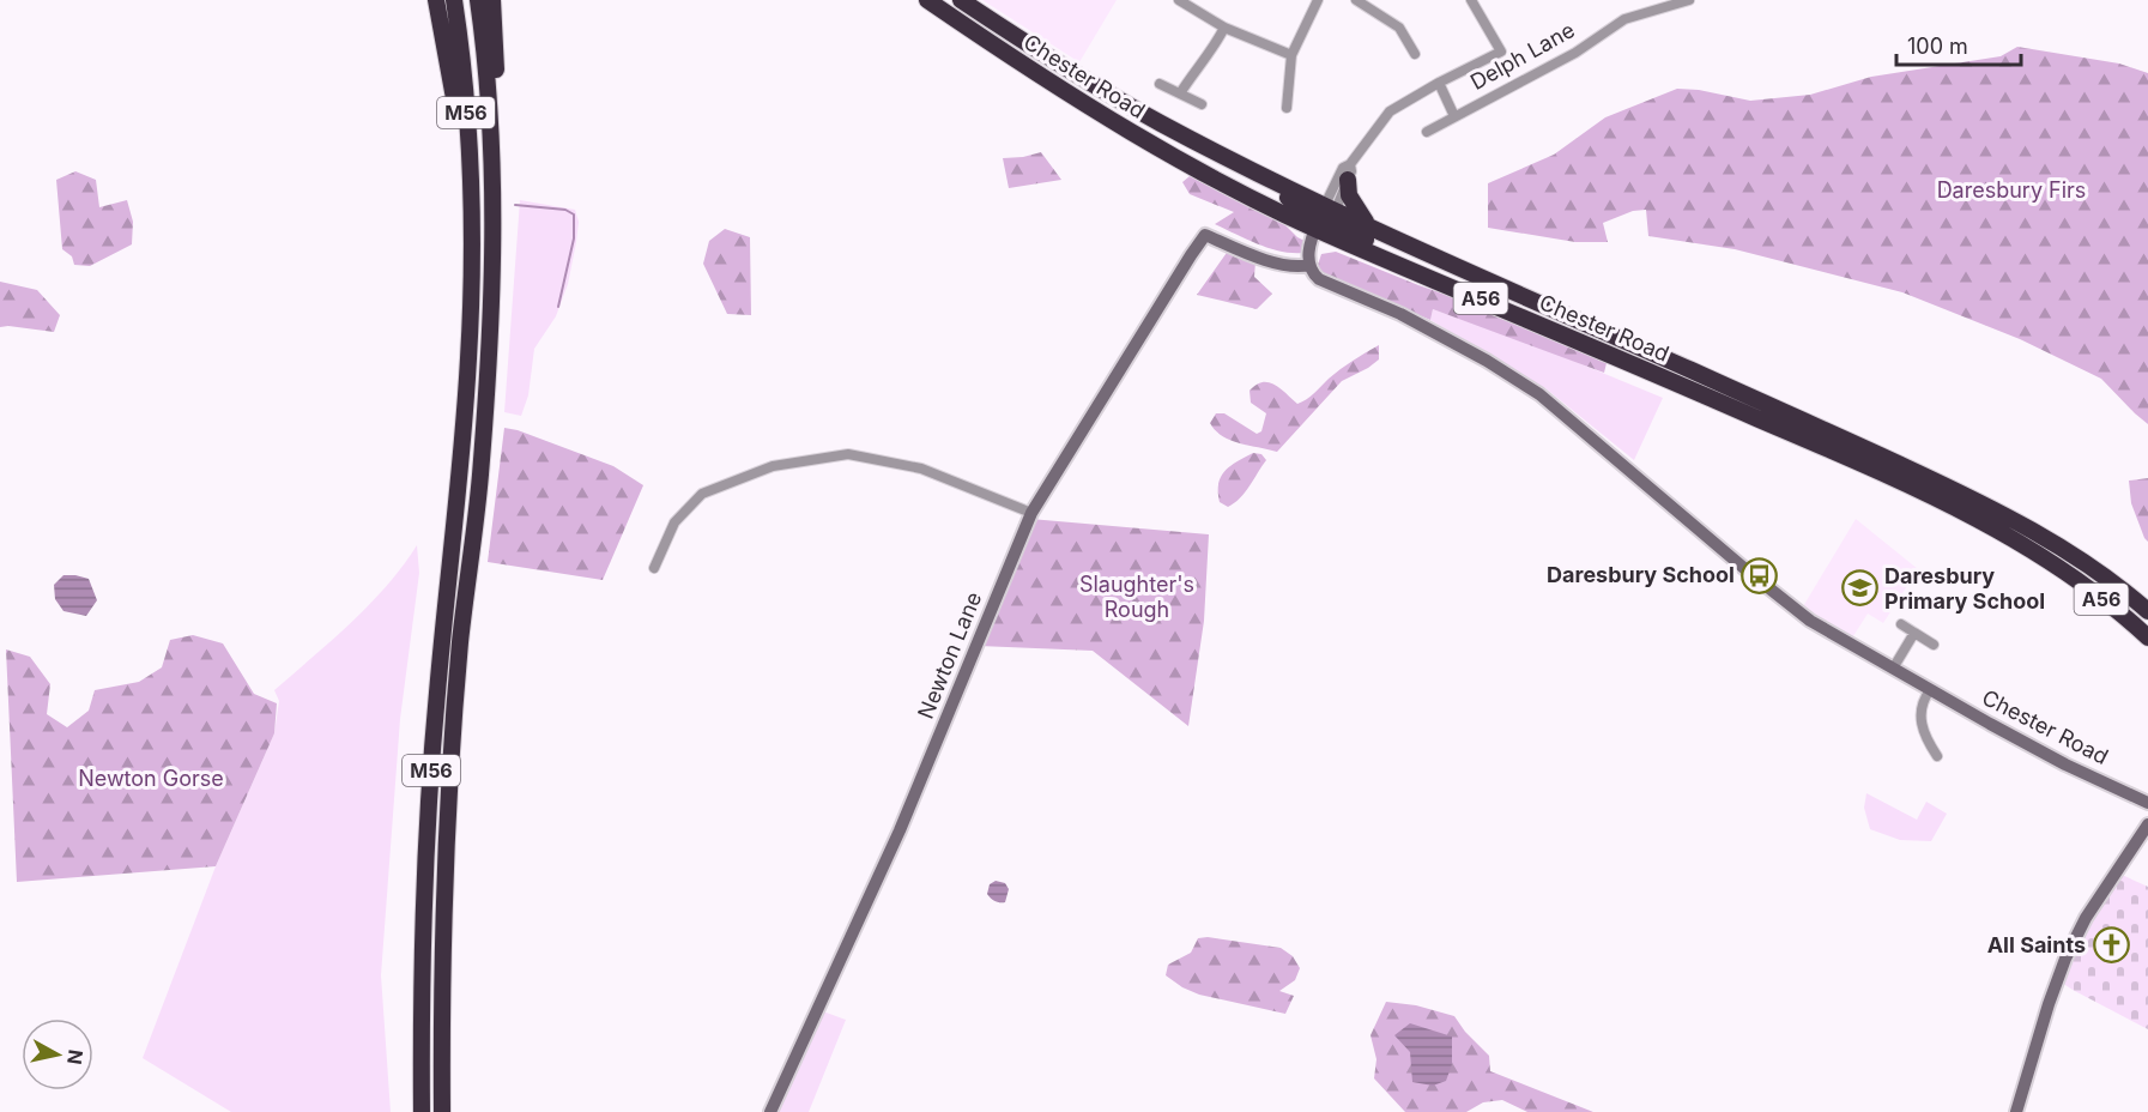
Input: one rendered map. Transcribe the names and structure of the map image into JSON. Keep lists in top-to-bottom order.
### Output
{
  "streets": {
    "highway": ["Chester Road", "M56", "A56"],
    "street": ["Delph Lane", "Newton Lane"]
  },
  "crossings": [
    ["Delph Lane", "Chester Road"],
    ["Delph Lane", "Newton Lane"],
    ["Chester Road", "Newton Lane"]
  ],
  "parks": ["Daresbury Firs", "Slaughter's Rough", "Newton Gorse"],
  "places": {
    "bus stop": ["Daresbury School"],
    "school or university": ["Daresbury Primary School"],
    "church": ["All Saints"]
  },
  "scale_bar": "100 m",
  "north": "right"
}
